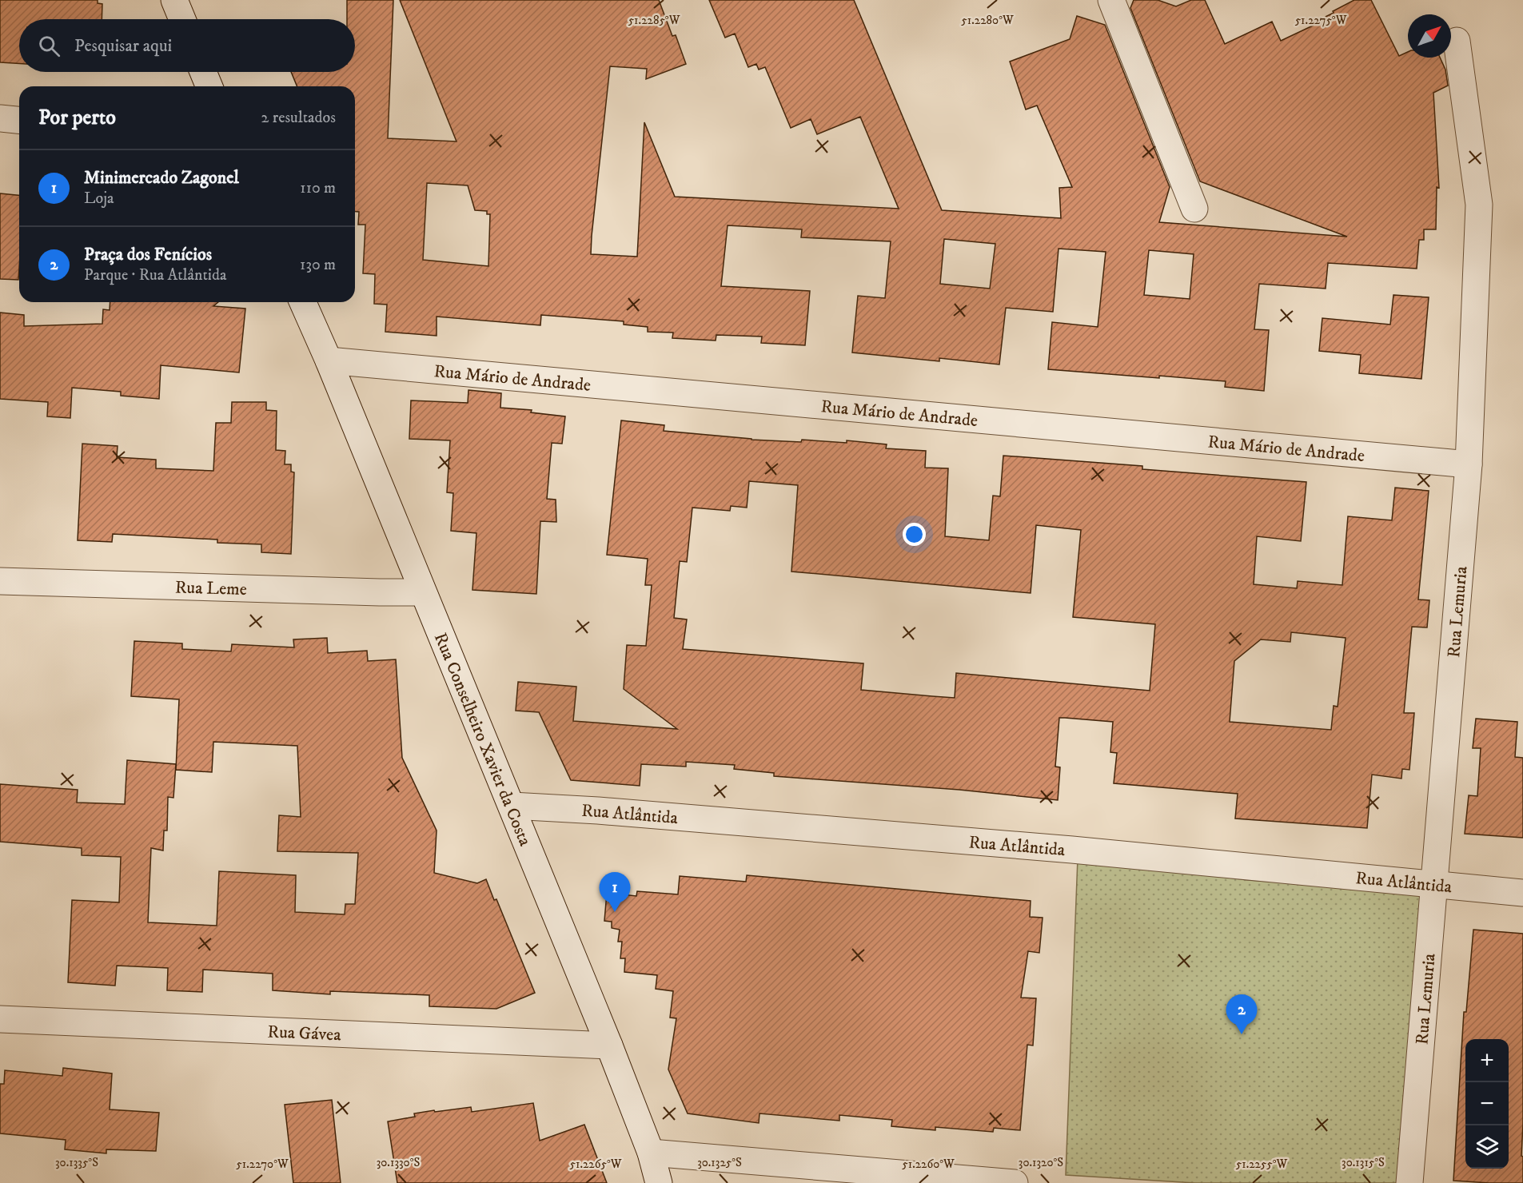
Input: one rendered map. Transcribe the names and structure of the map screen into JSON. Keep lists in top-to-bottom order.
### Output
{
  "streets": {
    "street": [
      "Rua Mário de Andrade",
      "Rua Leme",
      "Rua Lemuria",
      "Rua Conselheiro Xavier da Costa",
      "Rua Atlântida",
      "Rua Gávea"
    ]
  },
  "crossings": [
    ["Rua Mário de Andrade", "Rua Lemuria"],
    ["Rua Mário de Andrade", "Rua Conselheiro Xavier da Costa"],
    ["Rua Leme", "Rua Conselheiro Xavier da Costa"],
    ["Rua Lemuria", "Rua Atlântida"],
    ["Rua Conselheiro Xavier da Costa", "Rua Atlântida"],
    ["Rua Conselheiro Xavier da Costa", "Rua Gávea"]
  ],
  "north": "top right",
  "page": {
    "search": "Pesquisar aqui",
    "heading": ["Por perto", "2 resultados"],
    "list": [
      {
        "mark": "1",
        "name": "Minimercado Zagonel",
        "note": "Loja",
        "value": "110 m"
      },
      {
        "mark": "2",
        "name": "Praça dos Fenícios",
        "note": "Parque · Rua Atlântida",
        "value": "130 m"
      }
    ],
    "pins": ["1", "2"],
    "map_buttons": ["+", "−"]
  },
  "coordinates": [
    "51.2285°W",
    "51.2275°W",
    "51.2280°W",
    "30.1335°S",
    "30.1330°S",
    "30.1325°S",
    "30.1320°S",
    "30.1315°S",
    "51.2270°W",
    "51.2265°W",
    "51.2260°W",
    "51.2255°W"
  ]
}
